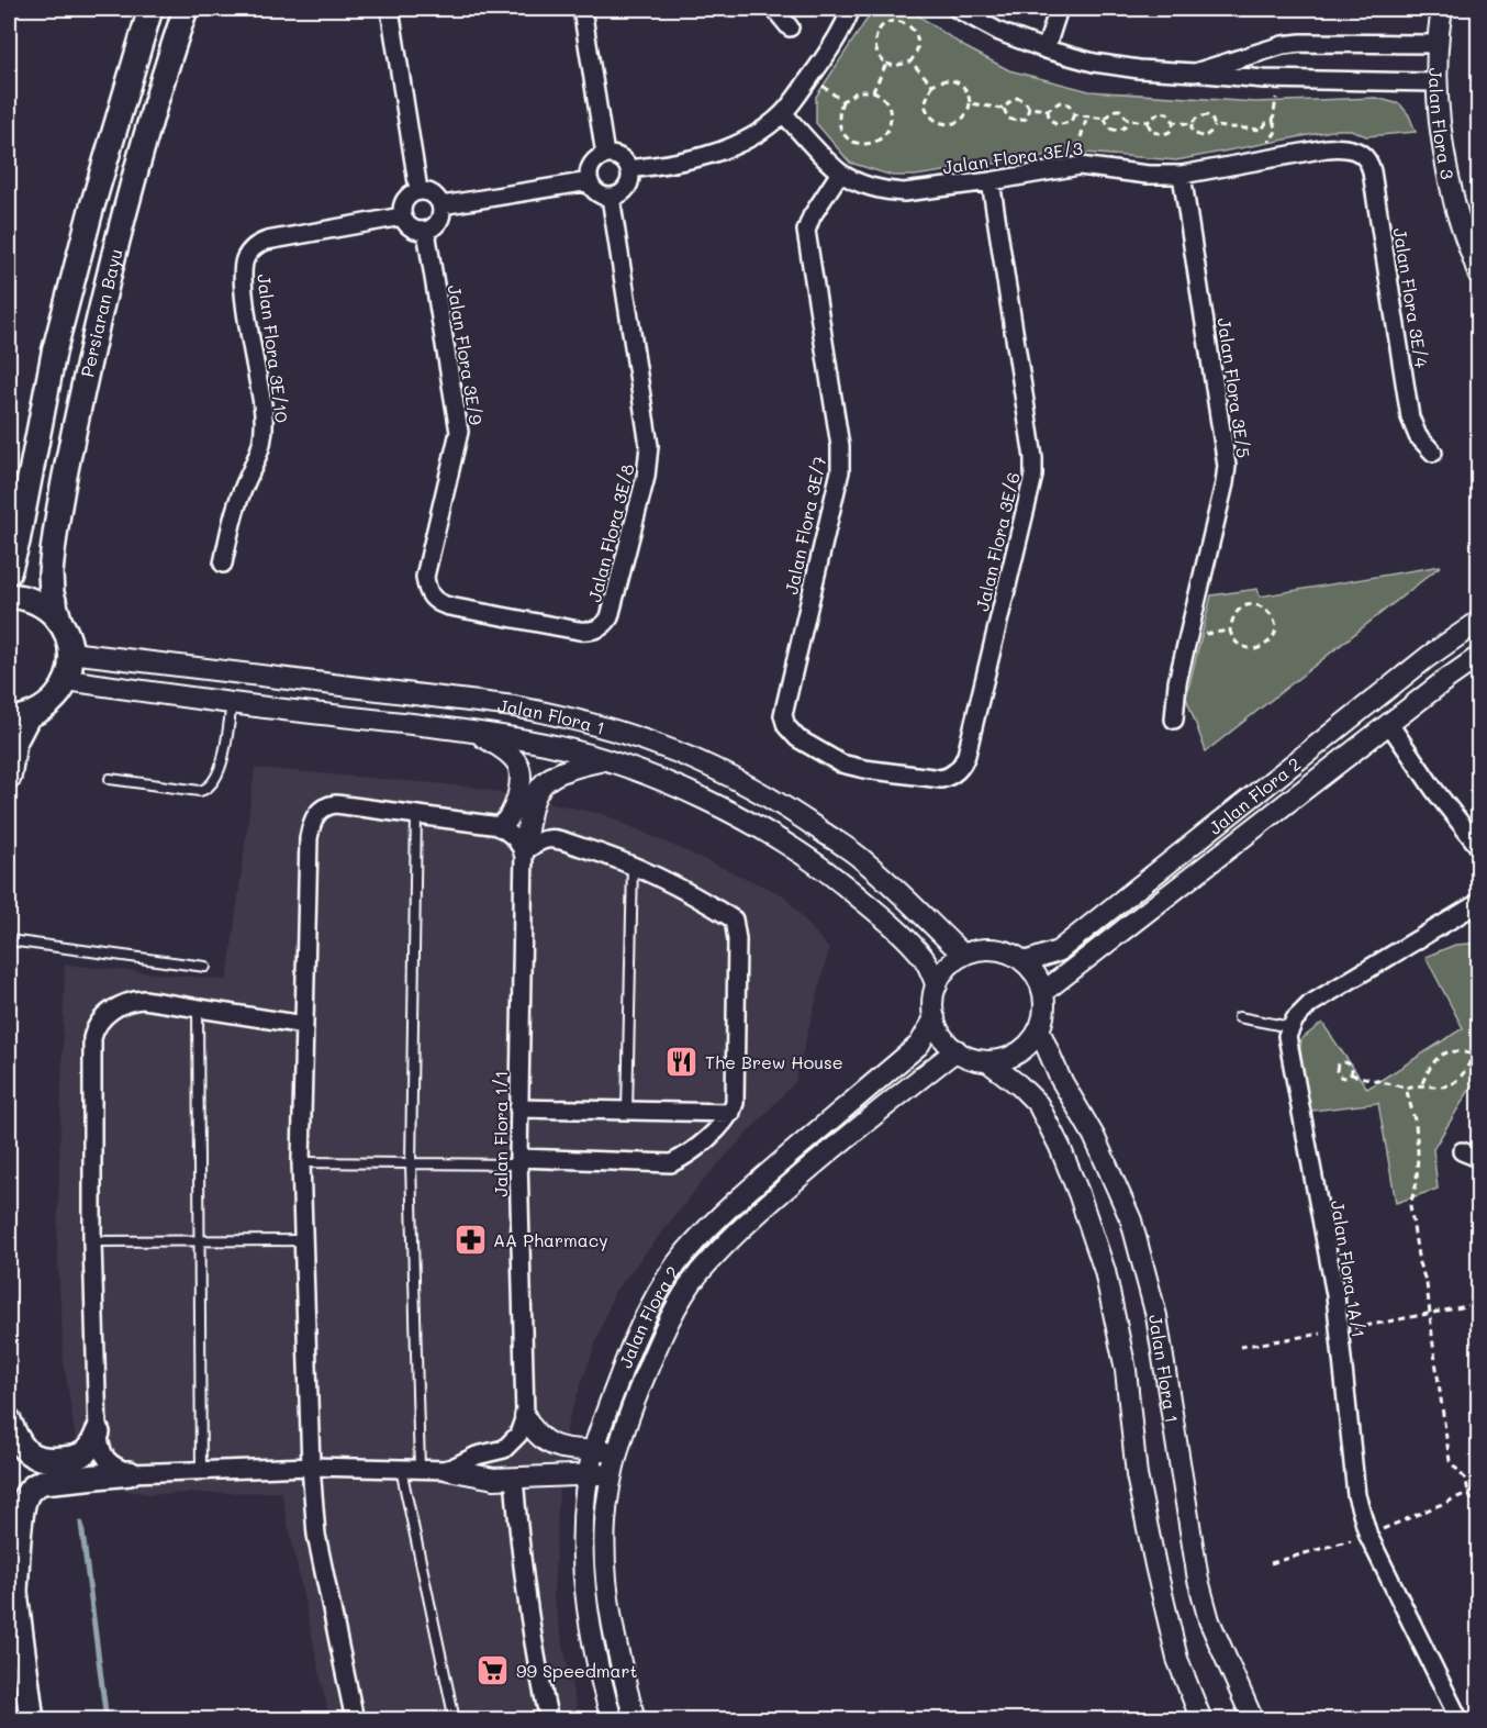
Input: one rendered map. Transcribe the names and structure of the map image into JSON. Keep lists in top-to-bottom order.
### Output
{
  "streets": {
    "main road": ["Persiaran Bayu"],
    "street": [
      "Jalan Flora 3",
      "Jalan Flora 3E/3",
      "Jalan Flora 3E/4",
      "Jalan Flora 3E/10",
      "Jalan Flora 3E/9",
      "Jalan Flora 3E/5",
      "Jalan Flora 3E/7",
      "Jalan Flora 3E/8",
      "Jalan Flora 3E/6",
      "Jalan Flora 1",
      "Jalan Flora 2",
      "Jalan Flora 1/1",
      "Jalan Flora 1A/1"
    ]
  },
  "crossings": [
    ["Jalan Flora 3E/3", "Jalan Flora 3E/4"],
    ["Jalan Flora 3E/3", "Jalan Flora 3E/5"],
    ["Jalan Flora 3E/3", "Jalan Flora 3E/7"],
    ["Jalan Flora 3E/3", "Jalan Flora 3E/6"],
    ["Persiaran Bayu", "Jalan Flora 1"],
    ["Jalan Flora 3E/10", "Jalan Flora 3E/9"],
    ["Jalan Flora 3E/9", "Jalan Flora 3E/8"],
    ["Jalan Flora 3E/7", "Jalan Flora 3E/6"],
    ["Jalan Flora 1", "Jalan Flora 2"]
  ],
  "places": {
    "restaurant": ["The Brew House"],
    "pharmacy": ["AA Pharmacy"],
    "supermarket": ["99 Speedmart"]
  }
}
